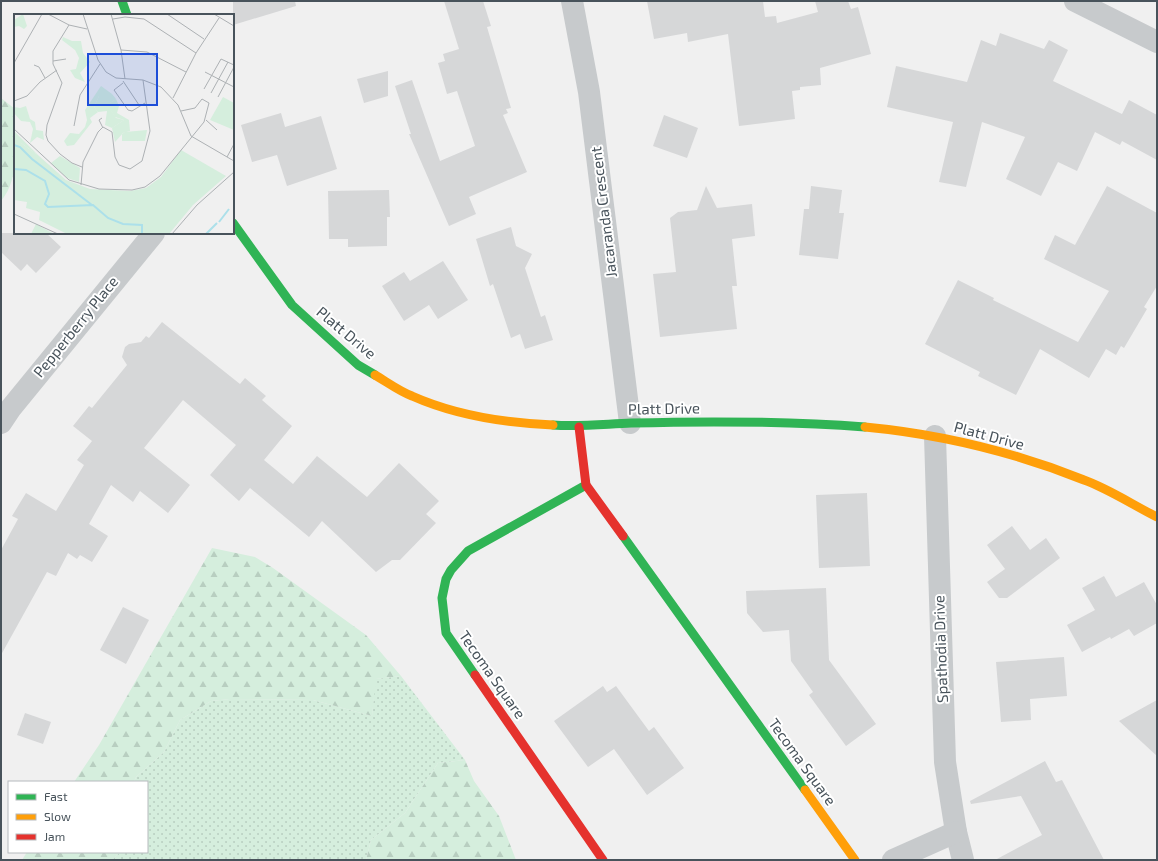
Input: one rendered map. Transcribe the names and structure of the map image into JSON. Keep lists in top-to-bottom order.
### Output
{
  "streets": {
    "street": [
      "Jacaranda Crescent",
      "Pepperberry Place",
      "Platt Drive",
      "Spathodia Drive",
      "Tecoma Square"
    ]
  },
  "crossings": [
    ["Jacaranda Crescent", "Platt Drive"],
    ["Platt Drive", "Spathodia Drive"],
    ["Platt Drive", "Tecoma Square"]
  ],
  "legend": ["Fast", "Slow", "Jam"]
}
